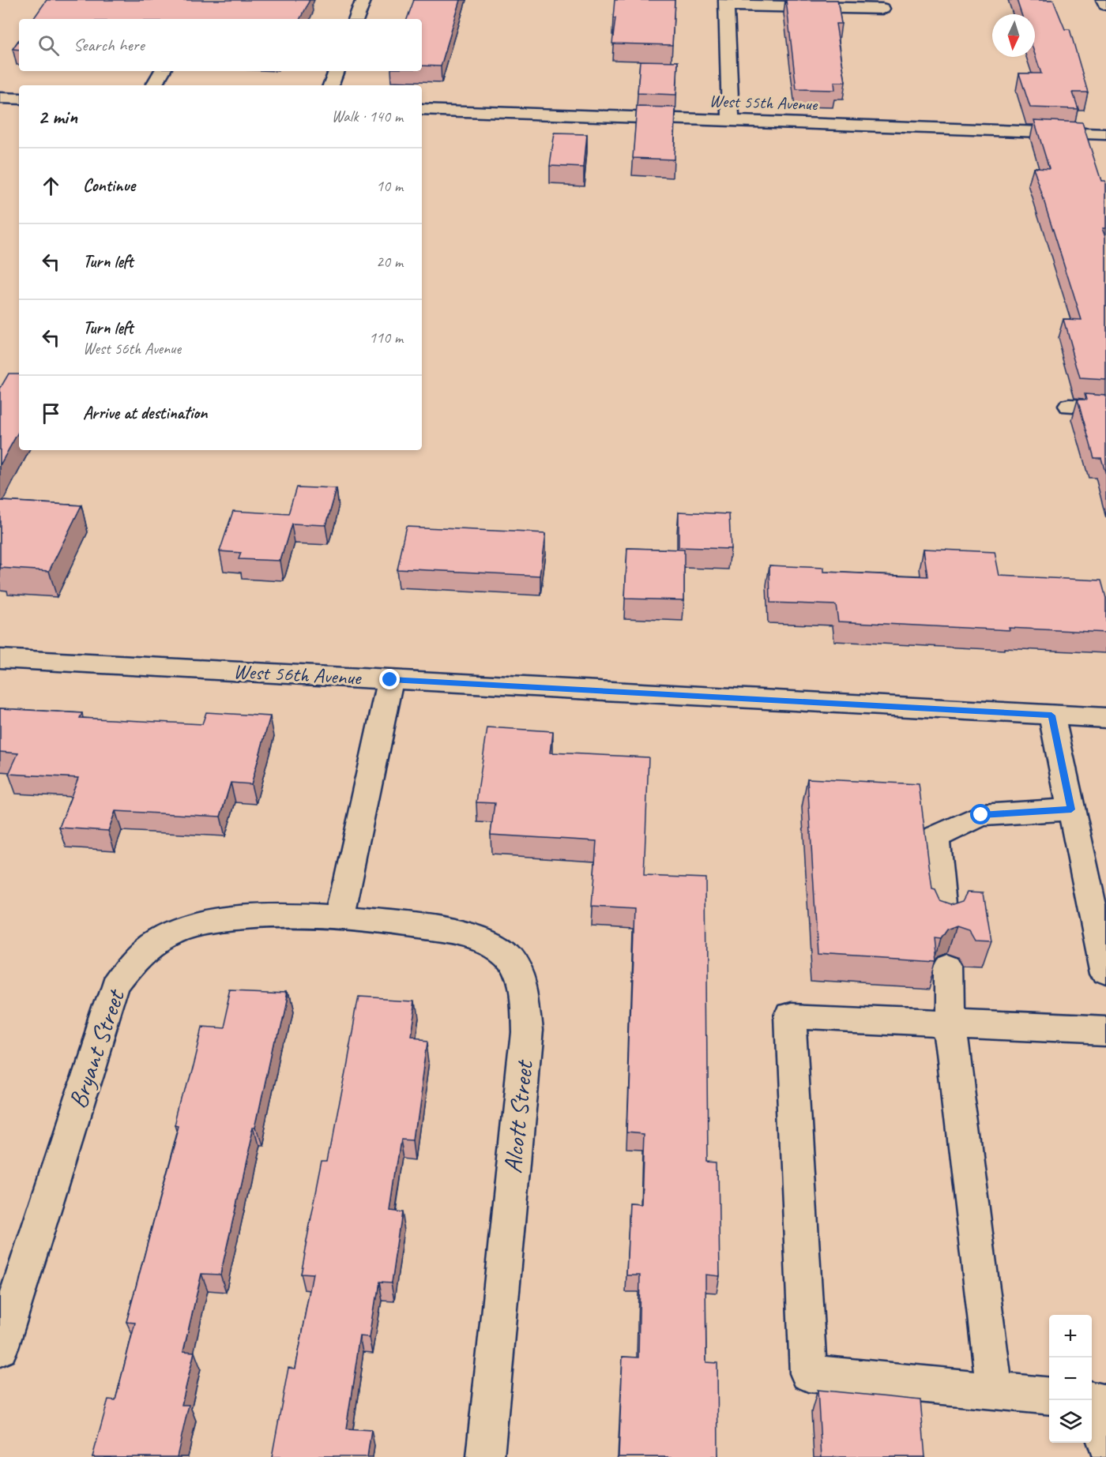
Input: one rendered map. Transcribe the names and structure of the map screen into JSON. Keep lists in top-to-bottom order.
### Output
{
  "streets": {
    "street": [
      "West 55th Avenue",
      "West 56th Avenue",
      "Bryant Street",
      "Alcott Street"
    ]
  },
  "crossings": [
    ["Bryant Street", "Alcott Street"]
  ],
  "north": "bottom",
  "page": {
    "search": "Search here",
    "heading": ["2 min", "Walk · 140 m"],
    "list": [
      ["Continue", "10 m"],
      ["Turn left", "20 m"],
      ["Turn left", "West 56th Avenue", "110 m"],
      "Arrive at destination"
    ],
    "map_buttons": ["+", "−"]
  }
}
